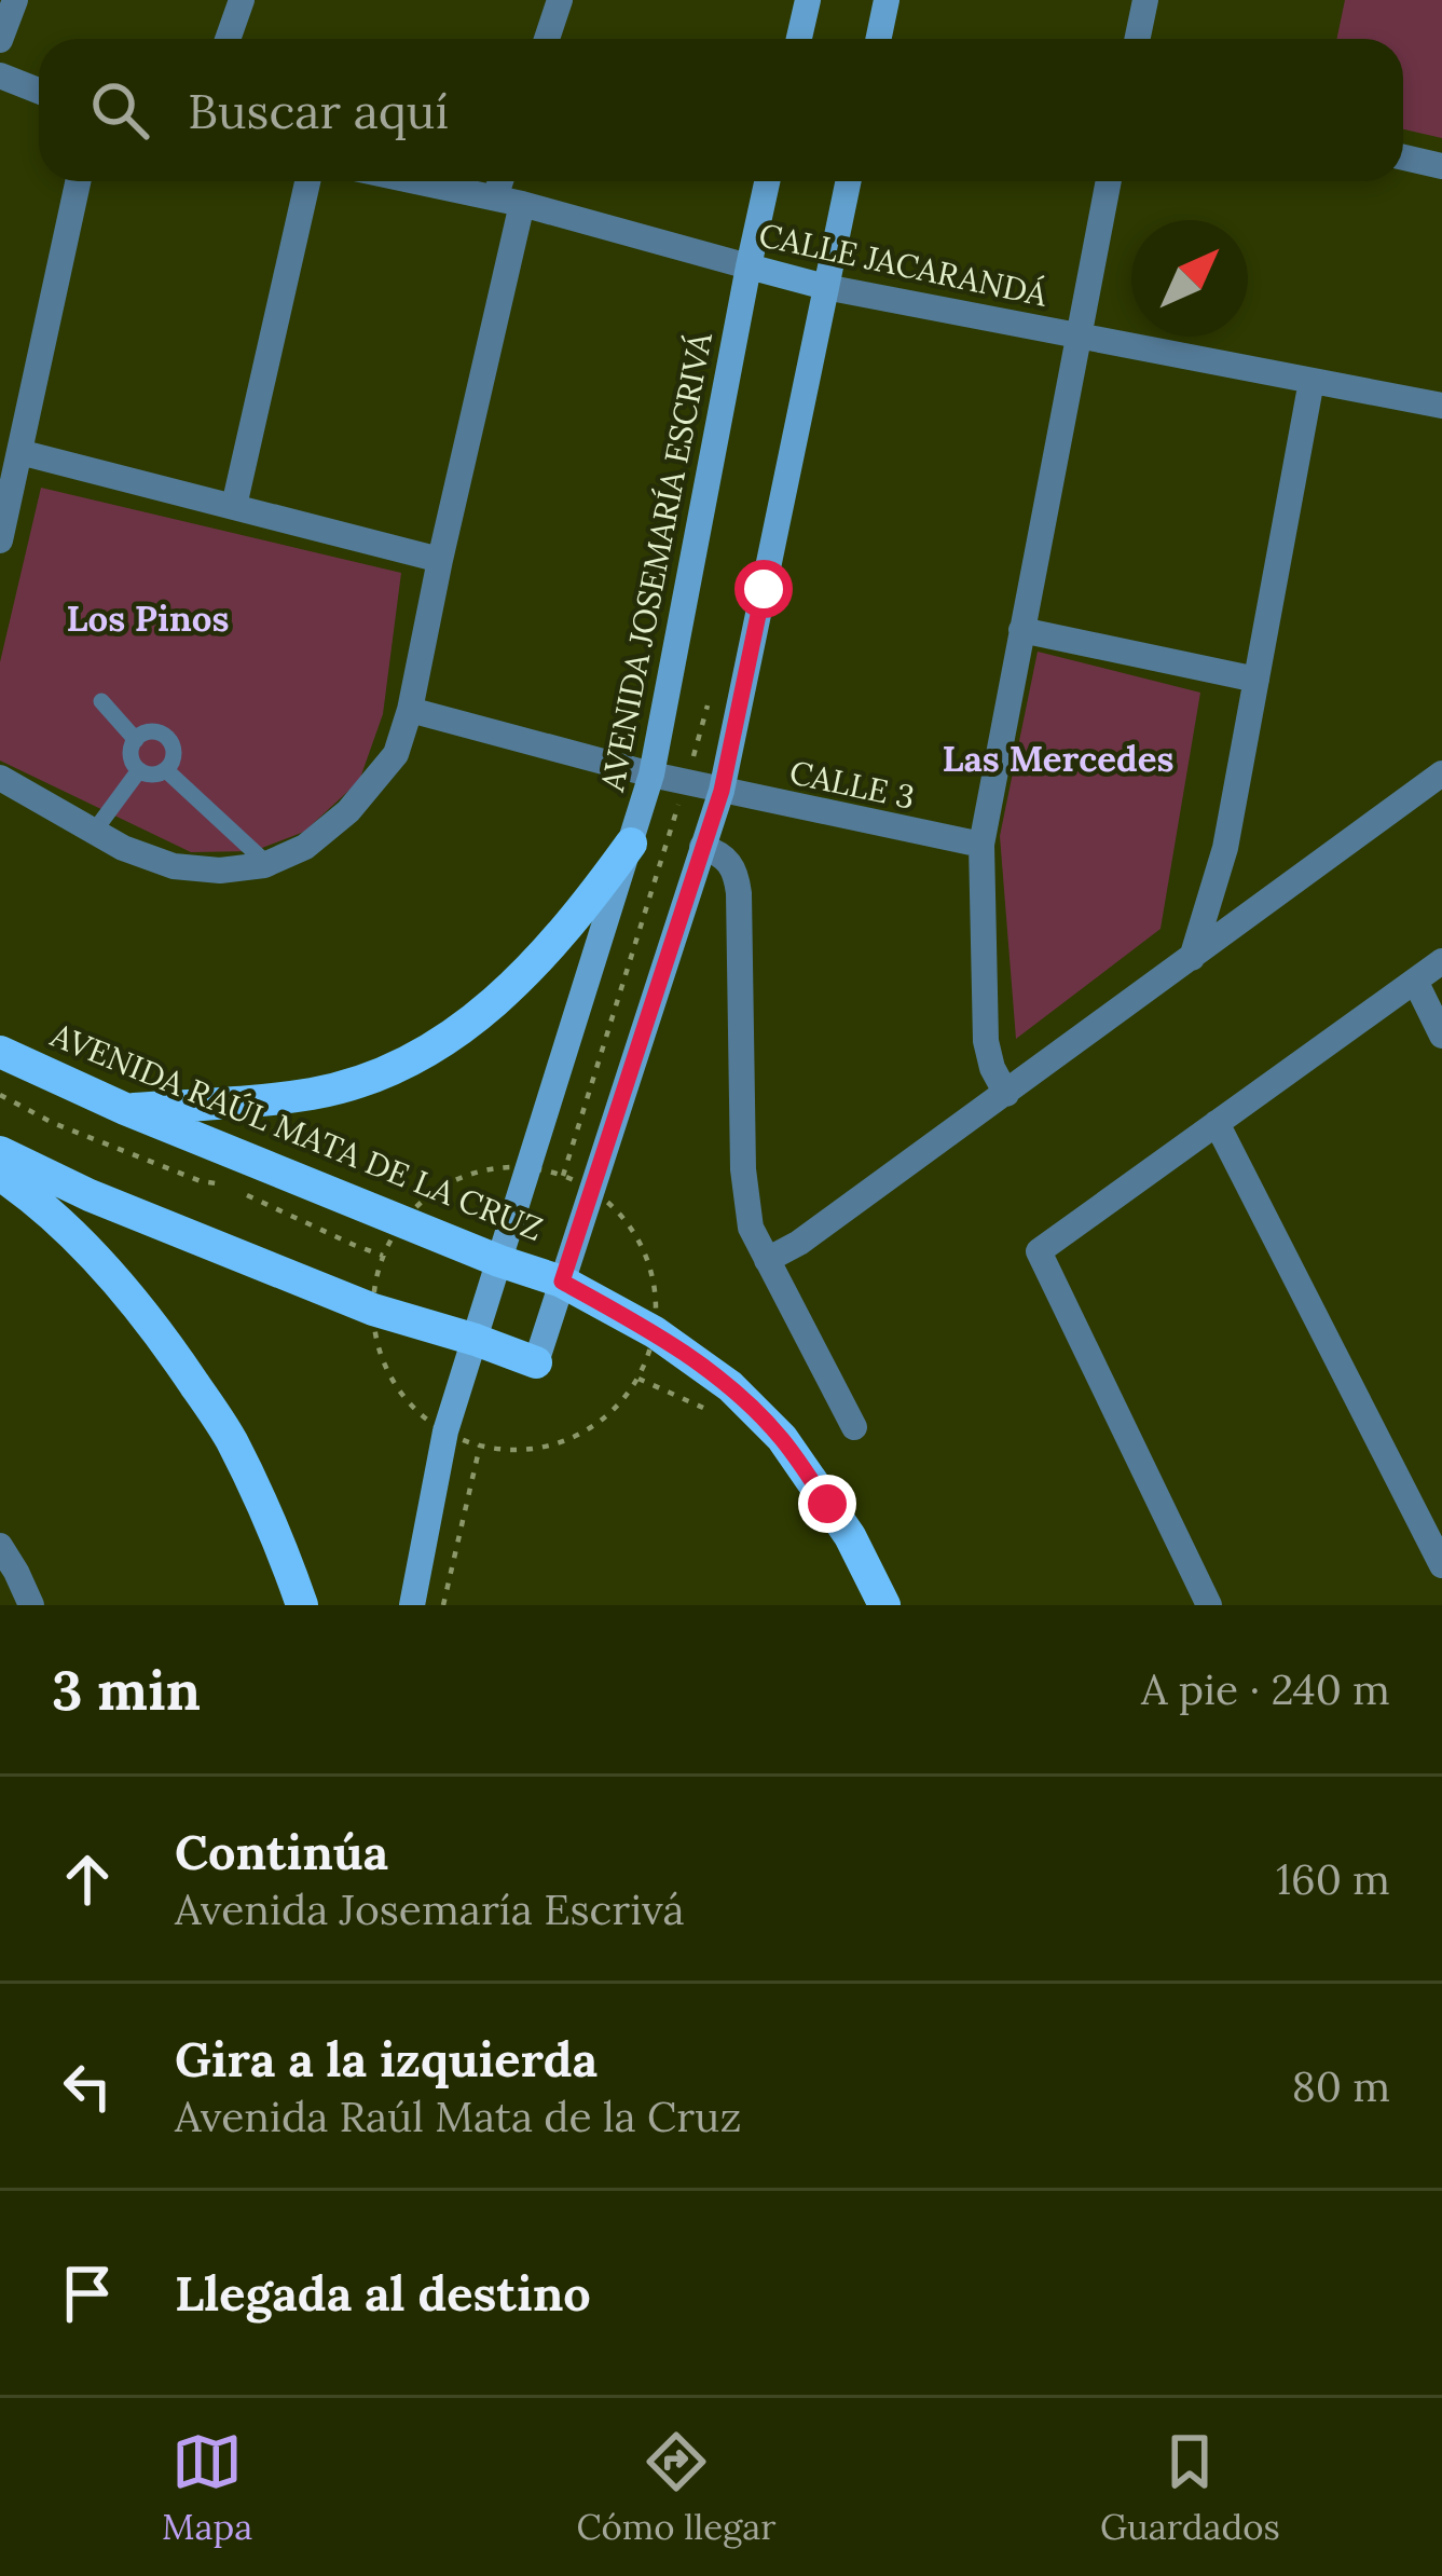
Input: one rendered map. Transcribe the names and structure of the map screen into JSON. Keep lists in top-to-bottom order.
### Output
{
  "streets": {
    "main road": ["CALLE JACARANDÁ", "AVENIDA JOSEMARÍA ESCRIVÁ", "AVENIDA RAÚL MATA DE LA CRUZ"],
    "street": ["CALLE 3"]
  },
  "crossings": [
    ["CALLE JACARANDÁ", "AVENIDA JOSEMARÍA ESCRIVÁ"],
    ["AVENIDA JOSEMARÍA ESCRIVÁ", "CALLE 3"],
    ["AVENIDA JOSEMARÍA ESCRIVÁ", "AVENIDA RAÚL MATA DE LA CRUZ"]
  ],
  "districts": ["Los Pinos", "Las Mercedes"],
  "north": "top right",
  "page": {
    "search": "Buscar aquí",
    "heading": ["3 min", "A pie · 240 m"],
    "list": [
      ["Continúa", "Avenida Josemaría Escrivá", "160 m"],
      ["Gira a la izquierda", "Avenida Raúl Mata de la Cruz", "80 m"],
      "Llegada al destino"
    ],
    "nav": ["Mapa", "Cómo llegar", "Guardados"]
  }
}
